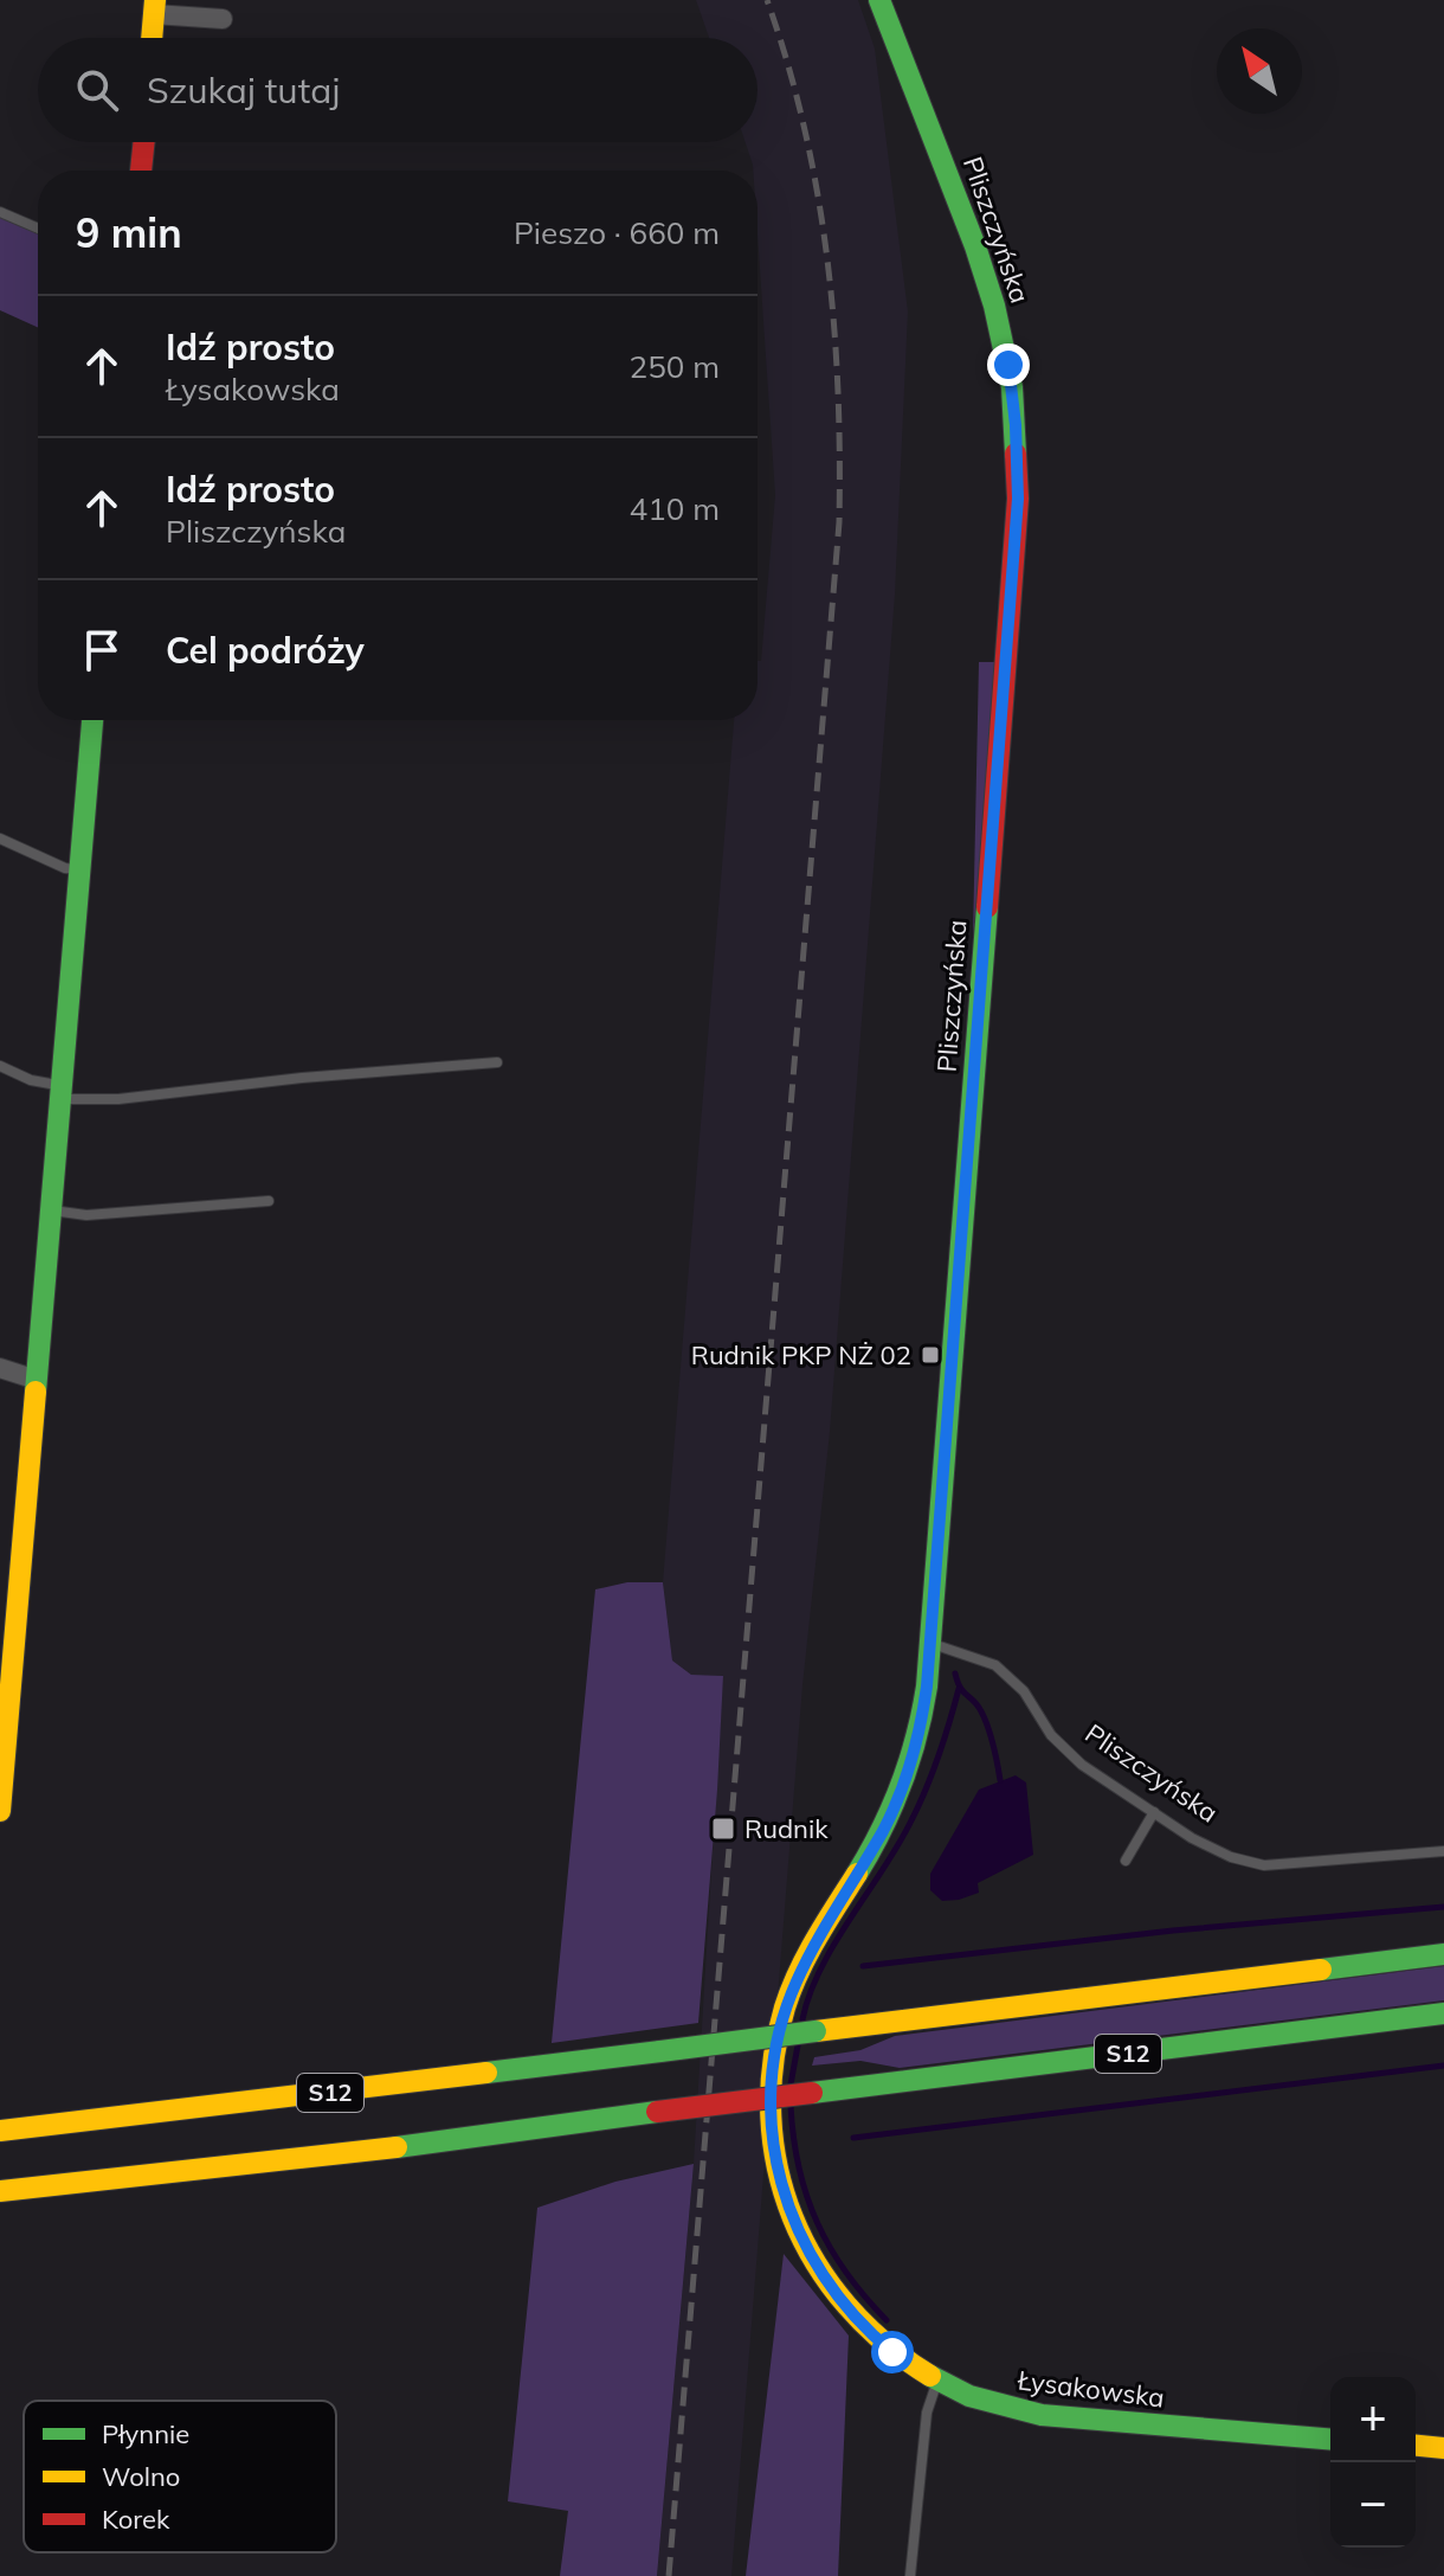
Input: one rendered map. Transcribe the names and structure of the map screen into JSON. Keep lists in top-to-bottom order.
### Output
{
  "streets": {
    "main road": ["Pliszczyńska", "S12", "Łysakowska"]
  },
  "crossings": [
    ["Pliszczyńska", "Łysakowska"]
  ],
  "places": {
    "transit": ["Rudnik PKP NŻ 02", "Rudnik"]
  },
  "legend": ["Płynnie", "Wolno", "Korek"],
  "north": "top left",
  "page": {
    "search": "Szukaj tutaj",
    "heading": ["9 min", "Pieszo · 660 m"],
    "list": [
      ["Idź prosto", "Łysakowska", "250 m"],
      ["Idź prosto", "Pliszczyńska", "410 m"],
      "Cel podróży"
    ],
    "map_buttons": ["+", "−"]
  }
}
